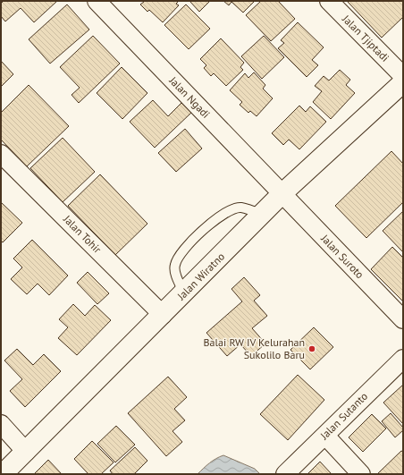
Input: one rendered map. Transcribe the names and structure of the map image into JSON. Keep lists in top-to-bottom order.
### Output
{
  "streets": {
    "main road": ["Jalan Wiratno"],
    "street": [
      "Jalan Tjiptadi",
      "Jalan Ngadi",
      "Jalan Tohir",
      "Jalan Suroto",
      "Jalan Sutanto"
    ]
  },
  "crossings": [
    ["Jalan Ngadi", "Jalan Suroto"],
    ["Jalan Ngadi", "Jalan Wiratno"],
    ["Jalan Tohir", "Jalan Wiratno"],
    ["Jalan Suroto", "Jalan Wiratno"]
  ],
  "places": ["Balai RW IV Kelurahan Sukolilo Baru"]
}
